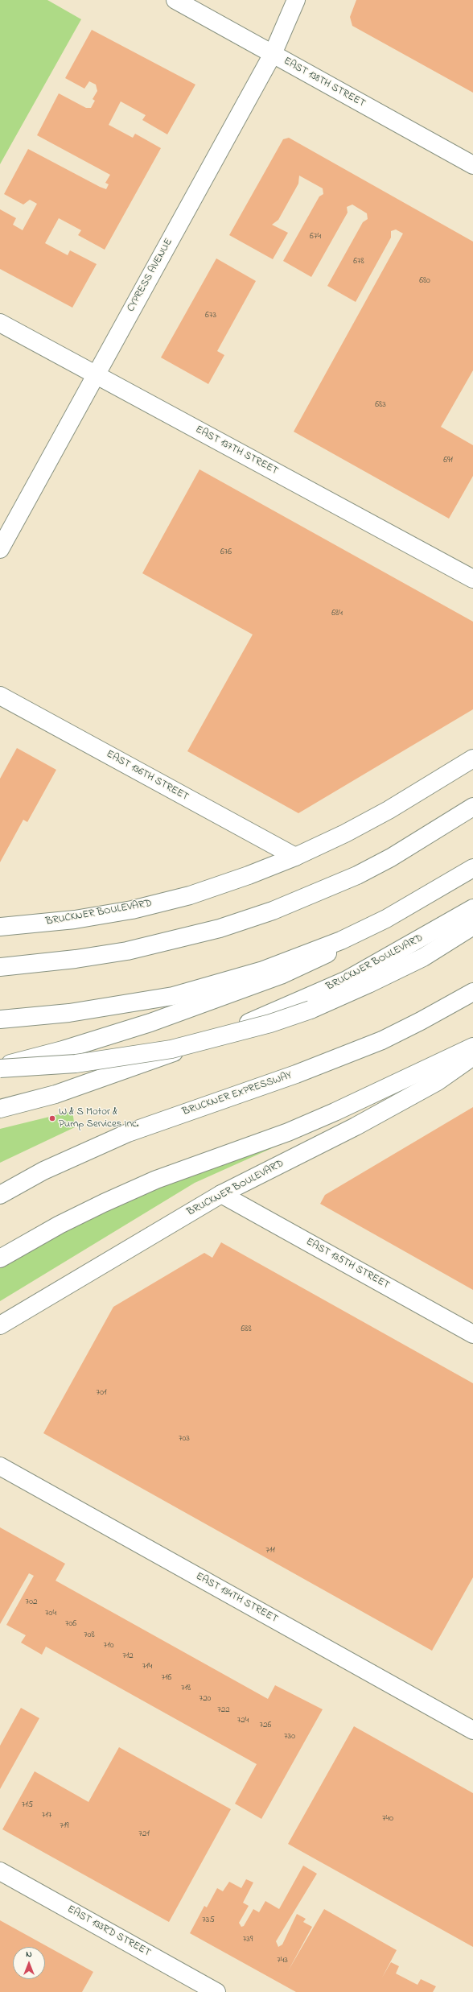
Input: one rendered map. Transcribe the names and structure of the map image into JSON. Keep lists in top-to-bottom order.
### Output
{
  "streets": {
    "main road": [
      "EAST 138TH STREET",
      "CYPRESS AVENUE",
      "EAST 137TH STREET",
      "EAST 136TH STREET",
      "BRUCKNER BOULEVARD",
      "BRUCKNER EXPRESSWAY",
      "EAST 135TH STREET",
      "EAST 134TH STREET",
      "EAST 133RD STREET"
    ]
  },
  "crossings": [
    ["EAST 138TH STREET", "CYPRESS AVENUE"],
    ["CYPRESS AVENUE", "EAST 137TH STREET"],
    ["EAST 136TH STREET", "BRUCKNER BOULEVARD"],
    ["BRUCKNER BOULEVARD", "EAST 135TH STREET"]
  ],
  "places": ["W & S Motor & Pump Services Inc."],
  "house_numbers": [
    "674",
    "678",
    "680",
    "673",
    "683",
    "691",
    "676",
    "684",
    "688",
    "701",
    "703",
    "711",
    "702",
    "704",
    "706",
    "708",
    "710",
    "712",
    "714",
    "716",
    "718",
    "720",
    "722",
    "724",
    "726",
    "730",
    "715",
    "717",
    "740",
    "719",
    "721",
    "735",
    "739",
    "743"
  ],
  "north": "top"
}
